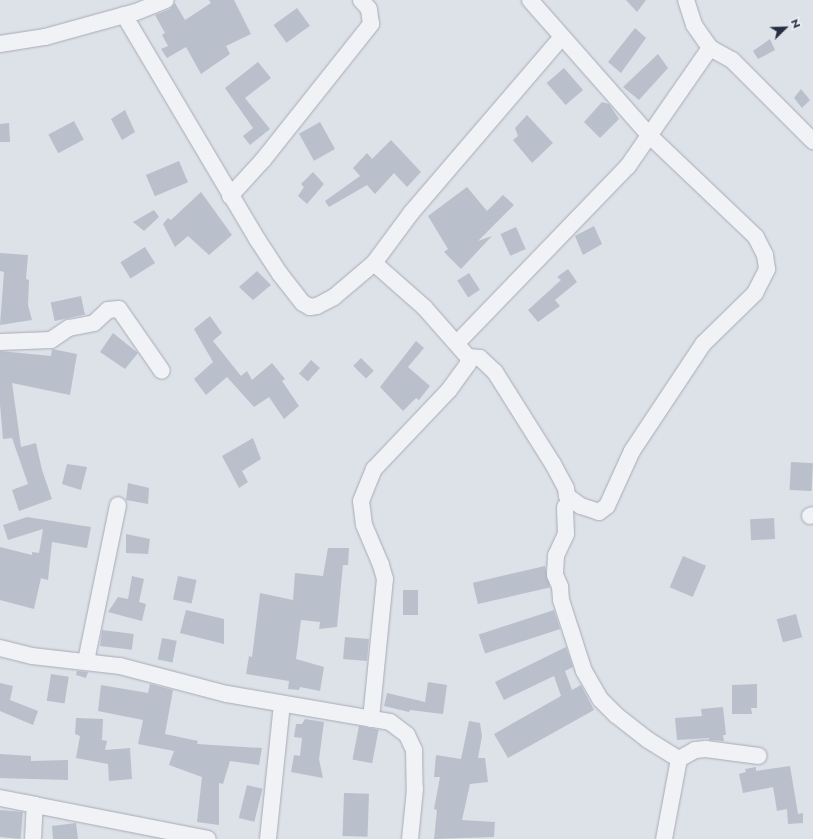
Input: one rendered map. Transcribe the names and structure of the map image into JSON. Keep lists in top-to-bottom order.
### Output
{
  "north": "top right"
}
